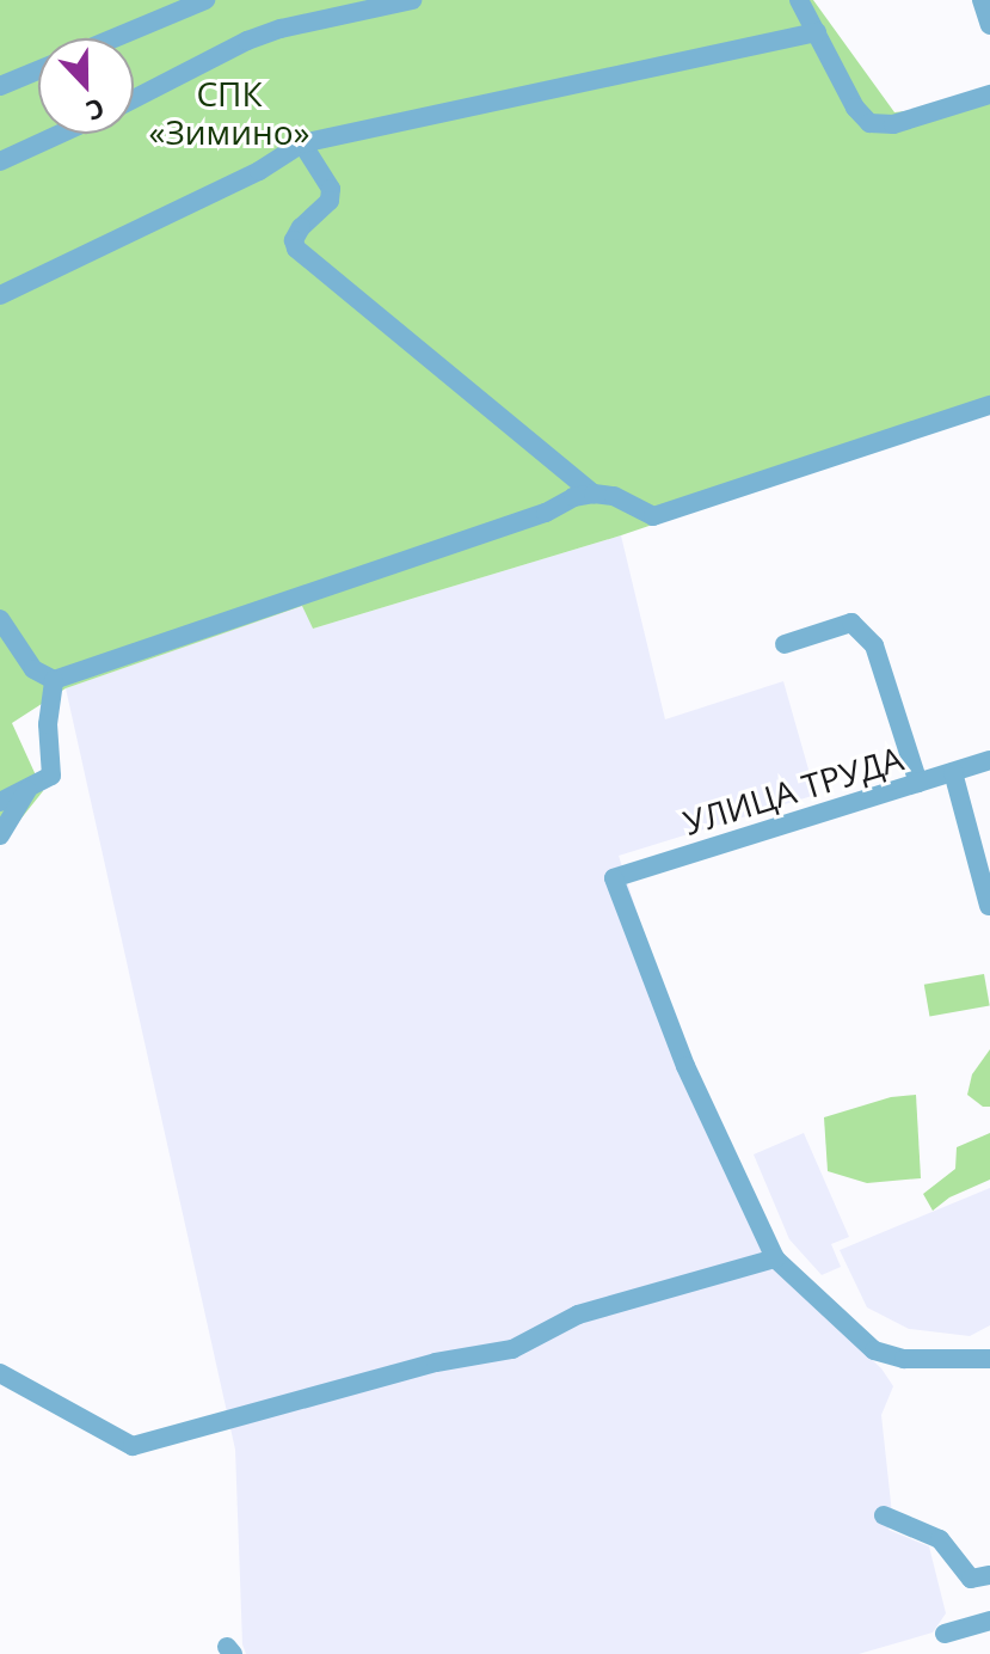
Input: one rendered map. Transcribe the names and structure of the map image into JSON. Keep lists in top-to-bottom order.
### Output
{
  "streets": {
    "street": ["УЛИЦА ТРУДА"]
  },
  "parks": ["СПК «Зимино»"],
  "north": "bottom"
}
